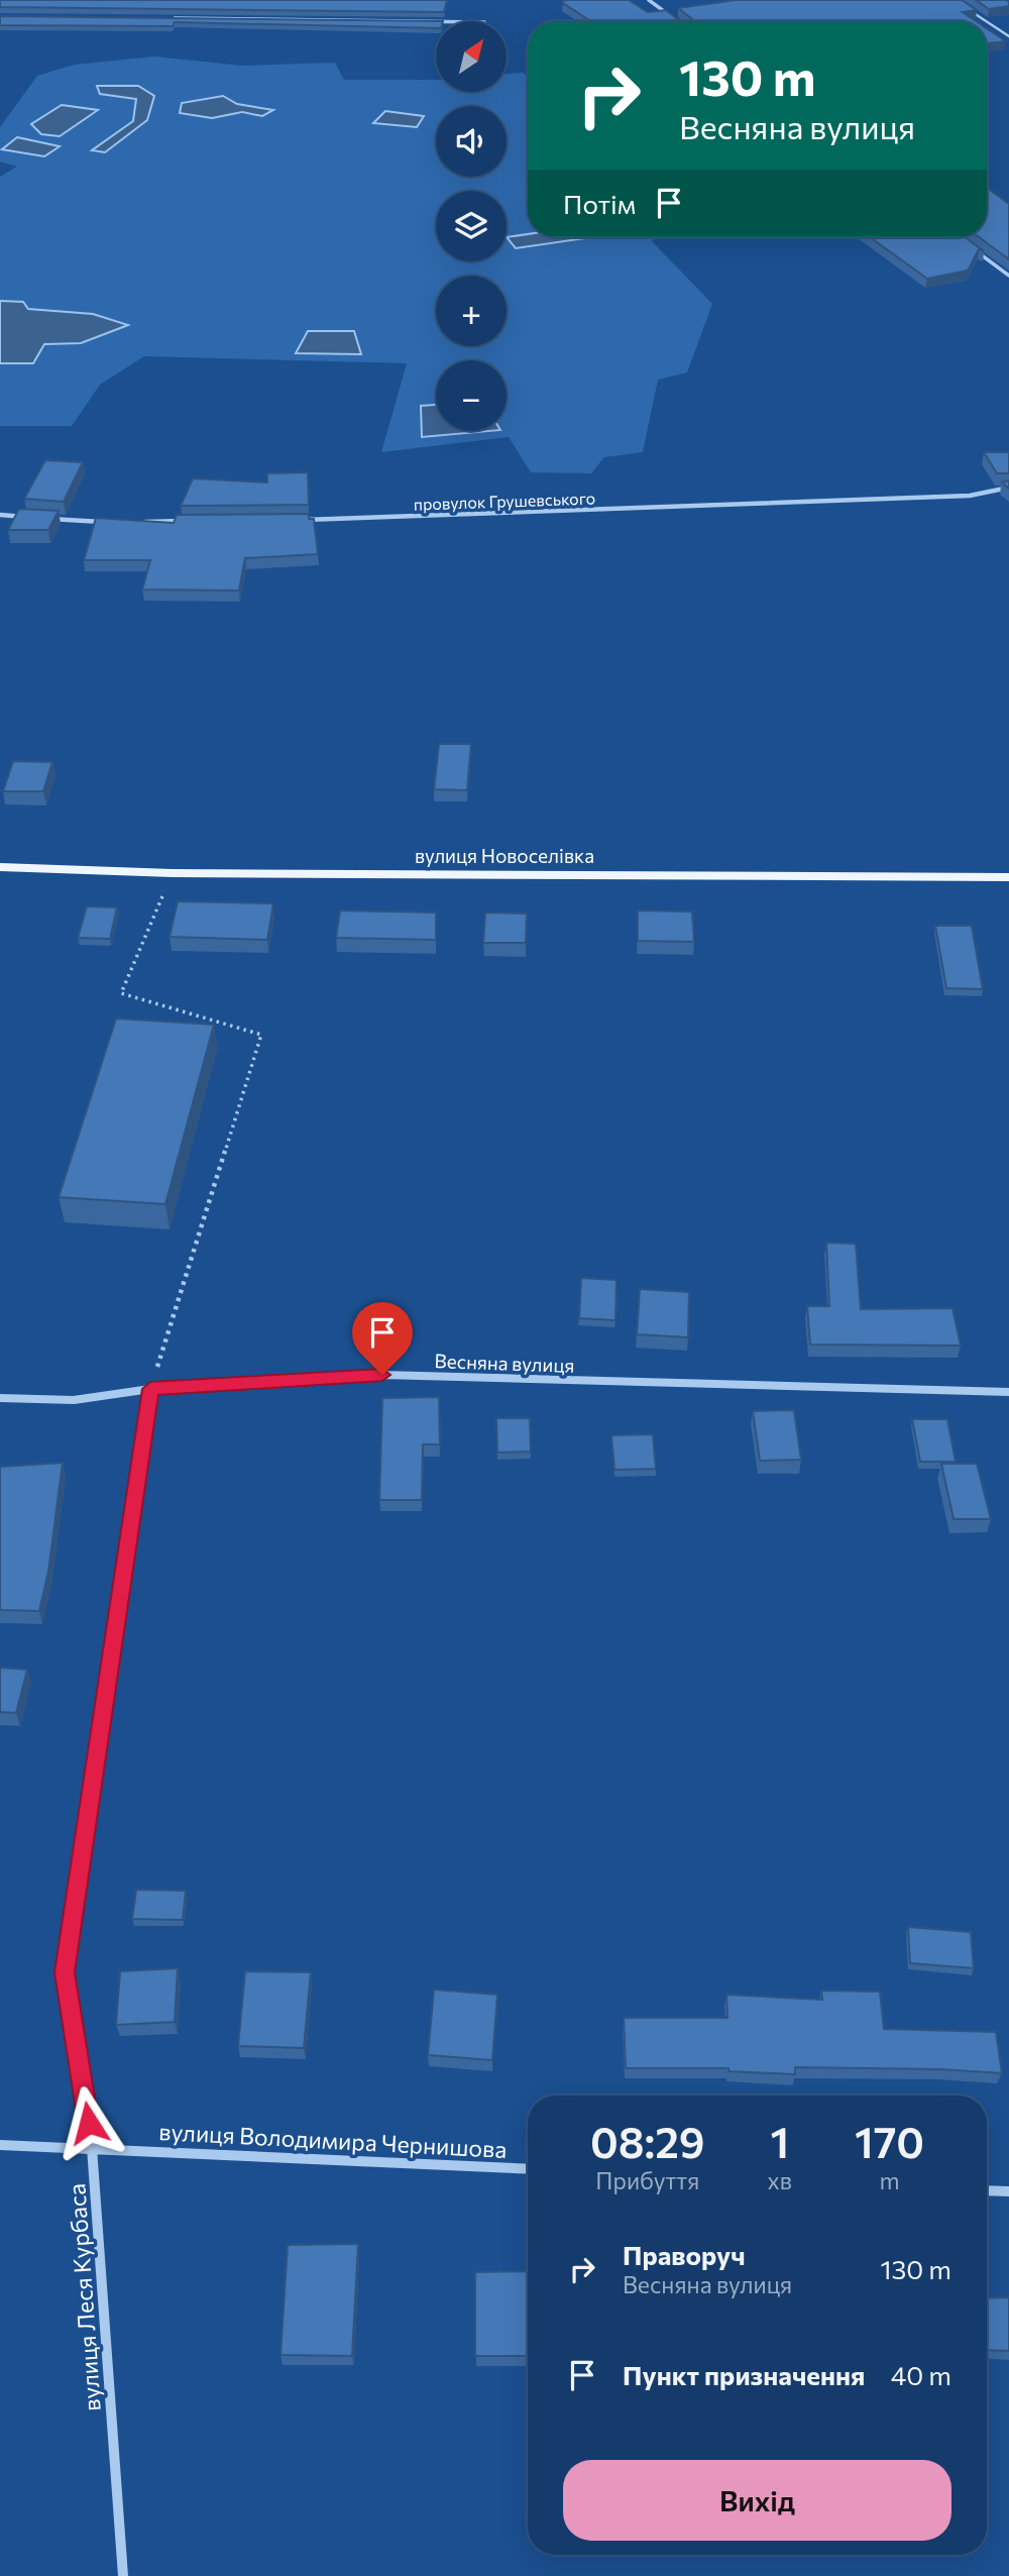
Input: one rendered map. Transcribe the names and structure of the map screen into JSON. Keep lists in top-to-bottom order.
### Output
{
  "streets": {
    "main road": ["вулиця Новоселівка"],
    "street": [
      "провулок Грушевського",
      "Весняна вулиця",
      "вулиця Володимира Чернишова",
      "вулиця Леся Курбаса"
    ]
  },
  "crossings": [
    ["Весняна вулиця", "вулиця Леся Курбаса"],
    ["вулиця Володимира Чернишова", "вулиця Леся Курбаса"]
  ],
  "north": "top right",
  "page": {
    "map_buttons": ["+", "−"],
    "turn": ["130 m", "Весняна вулиця"],
    "then": "Потім",
    "eta": [
      "08:29",
      "Прибуття",
      "1",
      "хв",
      "170",
      "m"
    ],
    "list": [
      {
        "name": "Праворуч",
        "note": "Весняна вулиця",
        "value": "130 m"
      },
      {
        "name": "Пункт призначення",
        "value": "40 m"
      }
    ],
    "buttons": "Вихід"
  }
}
